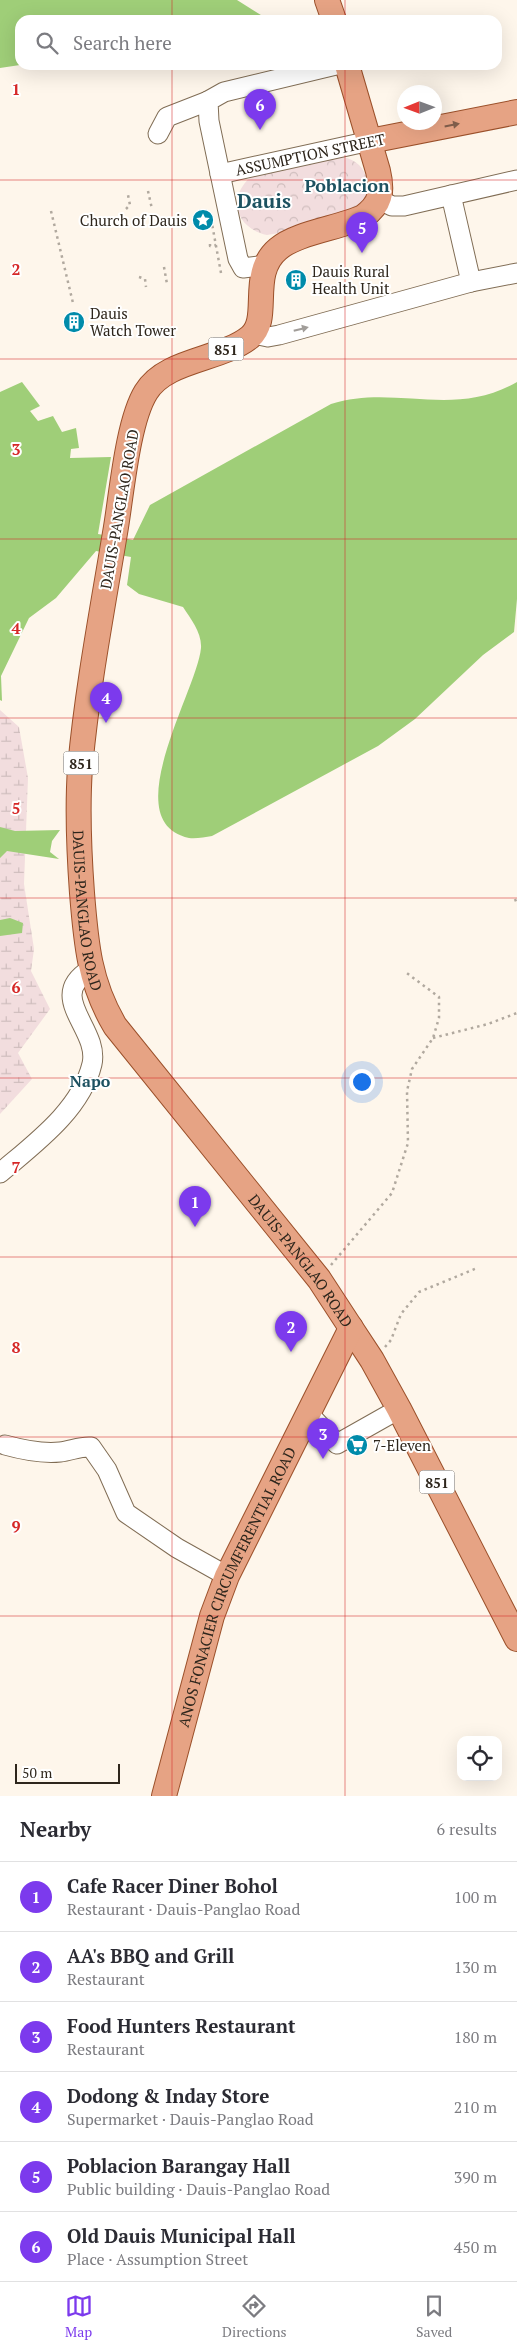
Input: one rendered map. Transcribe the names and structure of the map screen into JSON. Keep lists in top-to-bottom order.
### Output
{
  "streets": {
    "main road": [
      "ASSUMPTION STREET",
      "851",
      "DAUIS-PANGLAO ROAD",
      "ANOS FONACIER CIRCUMFERENTIAL ROAD"
    ]
  },
  "crossings": [
    ["851", "DAUIS-PANGLAO ROAD"],
    ["DAUIS-PANGLAO ROAD", "ANOS FONACIER CIRCUMFERENTIAL ROAD"]
  ],
  "one_way": ["ASSUMPTION STREET"],
  "districts": ["Poblacion", "Dauis", "Napo"],
  "places": {
    "place": ["Church of Dauis"],
    "building": ["Dauis Rural Health Unit", "Dauis Watch Tower"],
    "supermarket": ["7-Eleven"]
  },
  "scale_bar": "50 m",
  "north": "left",
  "page": {
    "search": "Search here",
    "pins": [
      "6",
      "5",
      "4",
      "1",
      "2",
      "3"
    ],
    "scale": "50 m",
    "heading": ["Nearby", "6 results"],
    "list": [
      {
        "mark": "1",
        "name": "Cafe Racer Diner Bohol",
        "note": "Restaurant · Dauis-Panglao Road",
        "value": "100 m"
      },
      {
        "mark": "2",
        "name": "AA's BBQ and Grill",
        "note": "Restaurant",
        "value": "130 m"
      },
      {
        "mark": "3",
        "name": "Food Hunters Restaurant",
        "note": "Restaurant",
        "value": "180 m"
      },
      {
        "mark": "4",
        "name": "Dodong & Inday Store",
        "note": "Supermarket · Dauis-Panglao Road",
        "value": "210 m"
      },
      {
        "mark": "5",
        "name": "Poblacion Barangay Hall",
        "note": "Public building · Dauis-Panglao Road",
        "value": "390 m"
      },
      {
        "mark": "6",
        "name": "Old Dauis Municipal Hall",
        "note": "Place · Assumption Street",
        "value": "450 m"
      }
    ],
    "nav": ["Map", "Directions", "Saved"]
  },
  "grid": {
    "rows": [
      "1",
      "2",
      "3",
      "4",
      "5",
      "6",
      "7",
      "8",
      "9"
    ]
  }
}
